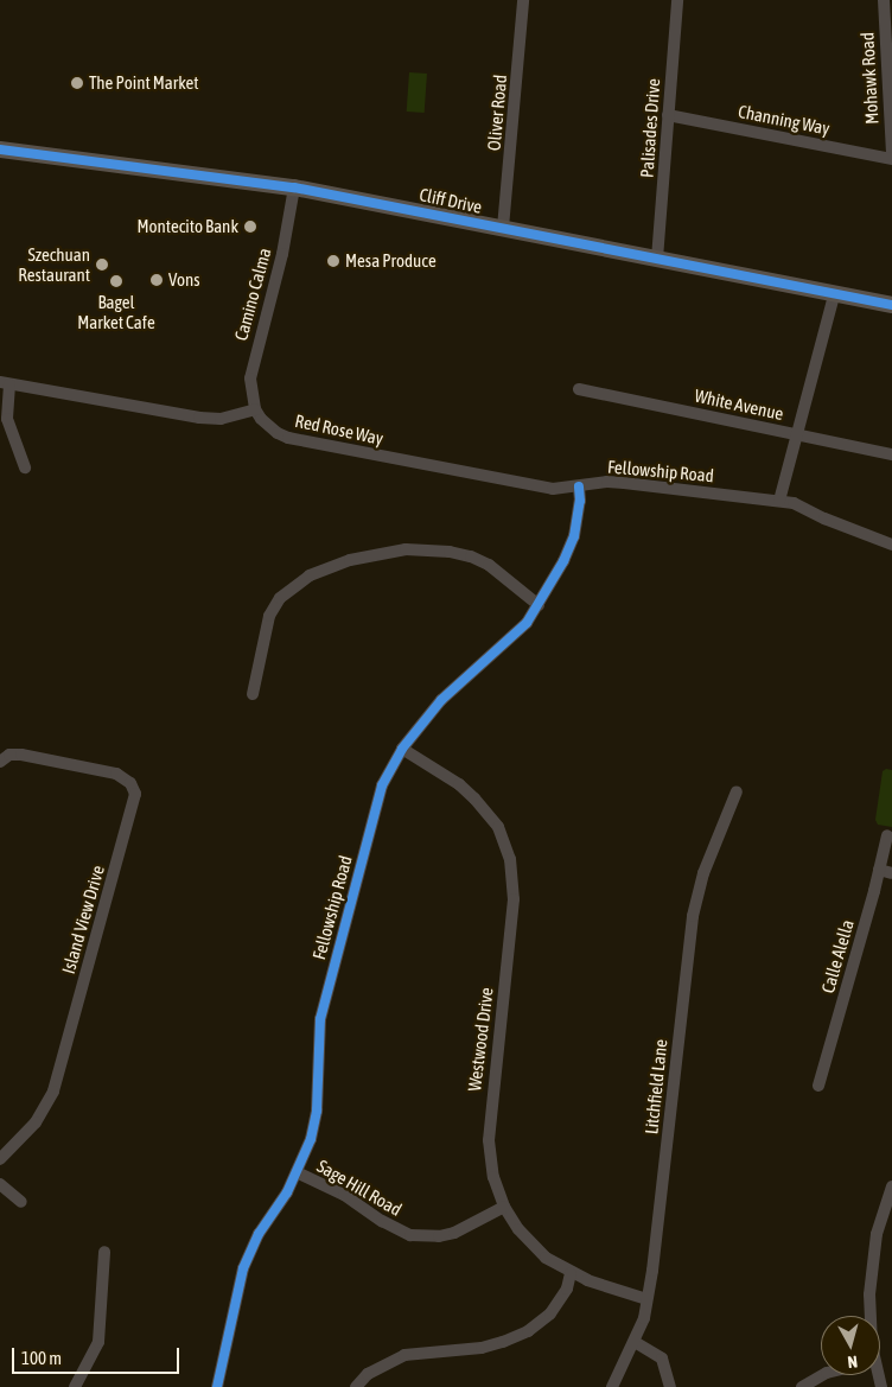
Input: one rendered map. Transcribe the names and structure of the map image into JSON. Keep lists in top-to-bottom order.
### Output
{
  "streets": {
    "main road": ["Cliff Drive"],
    "street": [
      "Mohawk Road",
      "Oliver Road",
      "Channing Way",
      "Palisades Drive",
      "Camino Calma",
      "White Avenue",
      "Red Rose Way",
      "Fellowship Road",
      "Island View Drive",
      "Calle Alella",
      "Westwood Drive",
      "Litchfield Lane",
      "Sage Hill Road"
    ]
  },
  "crossings": [
    ["Oliver Road", "Cliff Drive"],
    ["Channing Way", "Palisades Drive"],
    ["Palisades Drive", "Cliff Drive"],
    ["Cliff Drive", "Camino Calma"],
    ["Camino Calma", "Red Rose Way"],
    ["Red Rose Way", "Fellowship Road"],
    ["Fellowship Road", "Westwood Drive"],
    ["Fellowship Road", "Sage Hill Road"],
    ["Westwood Drive", "Litchfield Lane"],
    ["Westwood Drive", "Sage Hill Road"]
  ],
  "places": [
    "The Point Market",
    "Montecito Bank",
    "Mesa Produce",
    "Szechuan Restaurant",
    "Vons",
    "Bagel Market Cafe"
  ],
  "scale_bar": "100 m",
  "north": "bottom"
}
